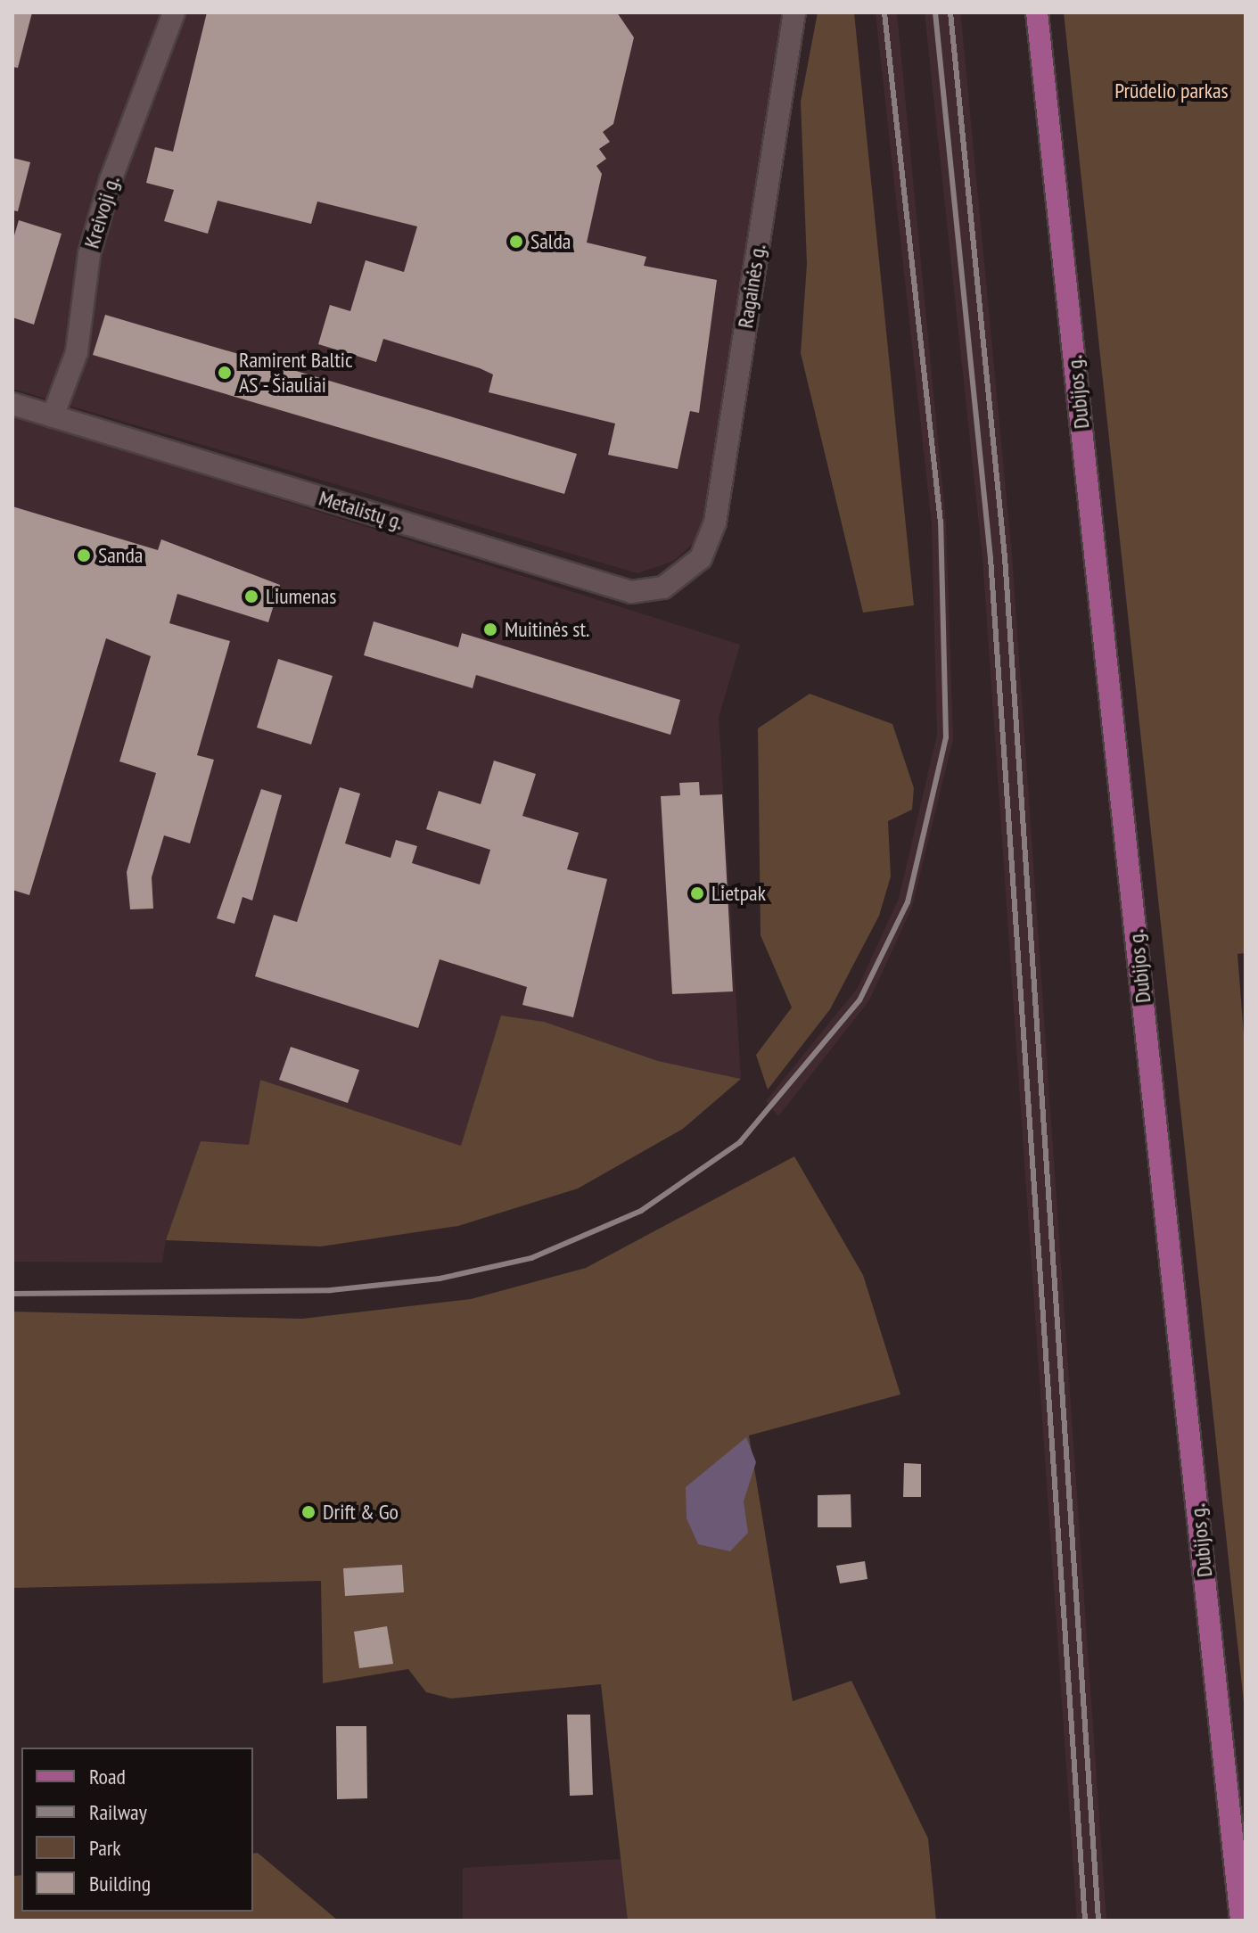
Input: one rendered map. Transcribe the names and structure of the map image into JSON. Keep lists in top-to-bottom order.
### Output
{
  "streets": {
    "main road": ["Dubijos g."],
    "street": ["Kreivoji g.", "Ragainės g.", "Metalistų g."]
  },
  "crossings": [
    ["Kreivoji g.", "Metalistų g."],
    ["Ragainės g.", "Metalistų g."]
  ],
  "parks": ["Prūdelio parkas"],
  "places": [
    "Salda",
    "Ramirent Baltic AS - Šiauliai",
    "Sanda",
    "Liumenas",
    "Muitinės st.",
    "Lietpak",
    "Drift & Go"
  ],
  "legend": [
    "Road",
    "Railway",
    "Park",
    "Building"
  ]
}
